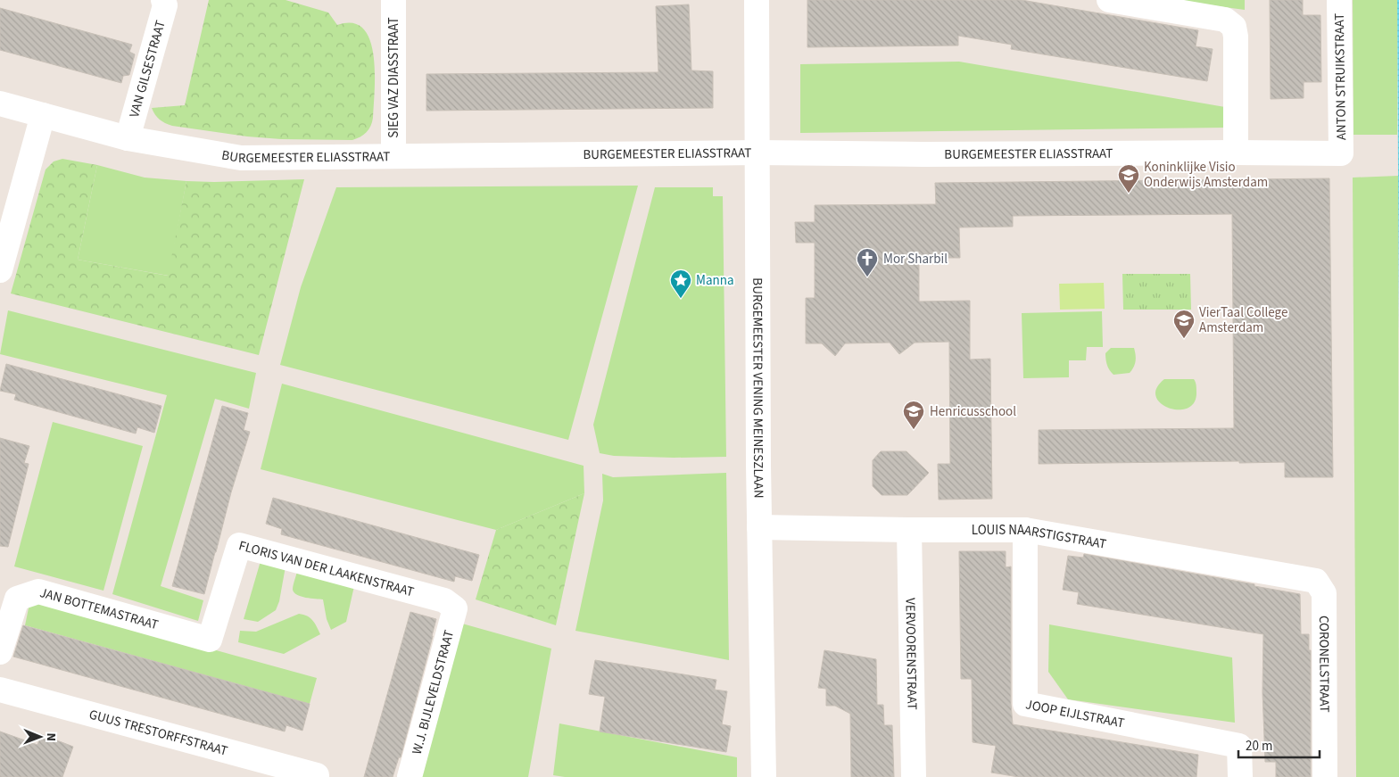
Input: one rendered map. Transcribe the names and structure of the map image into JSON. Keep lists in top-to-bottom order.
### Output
{
  "streets": {
    "street": [
      "VAN GILSESTRAAT",
      "ANTON STRUIKSTRAAT",
      "SIEG VAZ DIASSTRAAT",
      "BURGEMEESTER ELIASSTRAAT",
      "BURGEMEESTER VENING MEINESZLAAN",
      "LOUIS NAARSTIGSTRAAT",
      "FLORIS VAN DER LAAKENSTRAAT",
      "JAN BOTTEMASTRAAT",
      "VERVOORENSTRAAT",
      "CORONELSTRAAT",
      "W.J. BIJLEVELDSTRAAT",
      "JOOP EIJLSTRAAT",
      "GUUS TRESTORFFSTRAAT"
    ]
  },
  "crossings": [
    ["VAN GILSESTRAAT", "BURGEMEESTER ELIASSTRAAT"],
    ["ANTON STRUIKSTRAAT", "BURGEMEESTER ELIASSTRAAT"],
    ["SIEG VAZ DIASSTRAAT", "BURGEMEESTER ELIASSTRAAT"],
    ["BURGEMEESTER ELIASSTRAAT", "BURGEMEESTER VENING MEINESZLAAN"],
    ["BURGEMEESTER VENING MEINESZLAAN", "LOUIS NAARSTIGSTRAAT"],
    ["LOUIS NAARSTIGSTRAAT", "VERVOORENSTRAAT"],
    ["LOUIS NAARSTIGSTRAAT", "CORONELSTRAAT"],
    ["LOUIS NAARSTIGSTRAAT", "JOOP EIJLSTRAAT"],
    ["FLORIS VAN DER LAAKENSTRAAT", "JAN BOTTEMASTRAAT"],
    ["FLORIS VAN DER LAAKENSTRAAT", "W.J. BIJLEVELDSTRAAT"]
  ],
  "places": {
    "school or university": ["Koninklijke Visio Onderwijs Amsterdam", "VierTaal College Amsterdam", "Henricusschool"],
    "church": ["Mor Sharbil"],
    "place": ["Manna"]
  },
  "scale_bar": "20 m",
  "north": "right"
}
